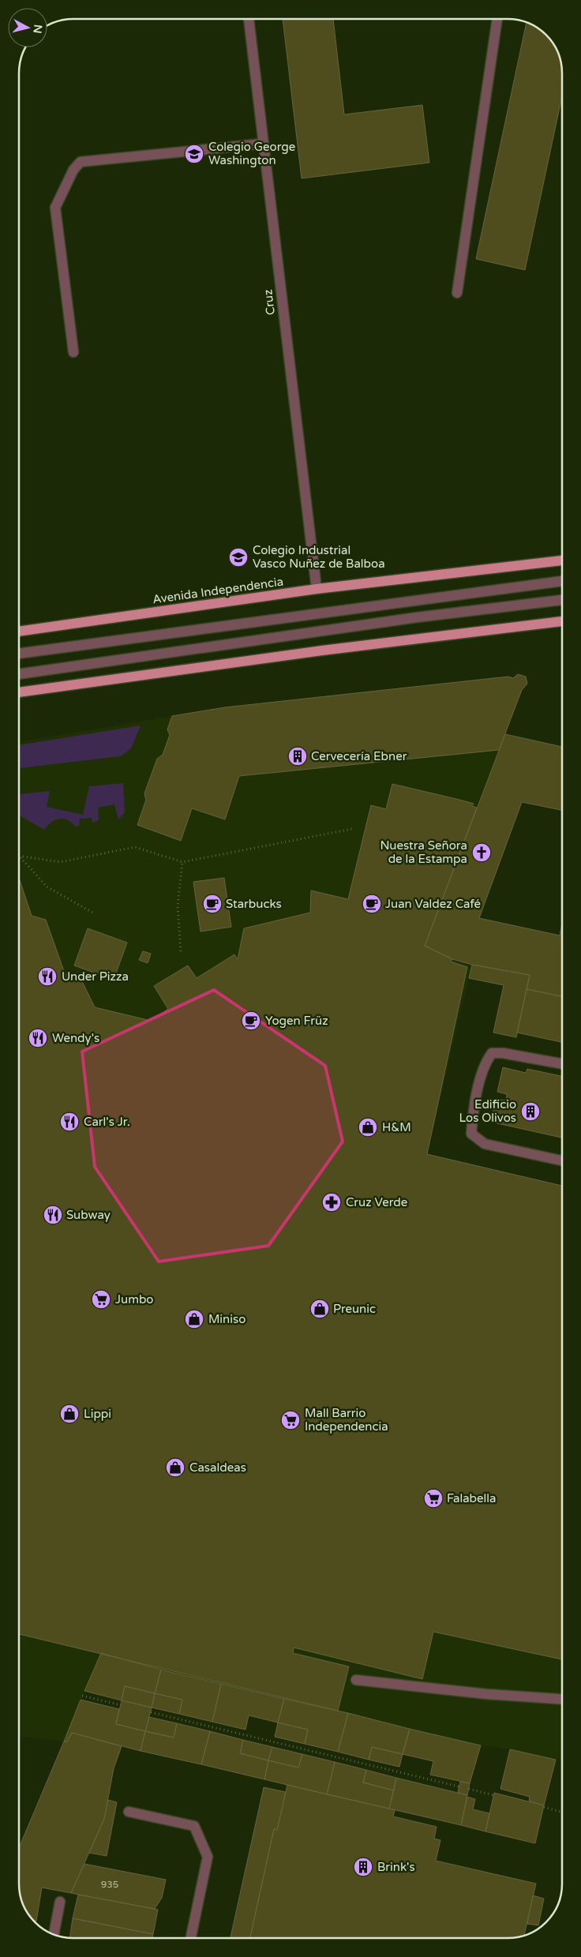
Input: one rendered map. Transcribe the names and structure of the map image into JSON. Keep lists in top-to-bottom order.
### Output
{
  "streets": {
    "main road": ["Avenida Independencia"],
    "street": ["Cruz"]
  },
  "crossings": [
    ["Cruz", "Avenida Independencia"]
  ],
  "places": {
    "school or university": ["Colegio George Washington", "Colegio Industrial Vasco Nuñez de Balboa"],
    "building": ["Cervecería Ebner", "Edificio Los Olivos", "Brink's"],
    "church": ["Nuestra Señora de la Estampa"],
    "cafe": ["Starbucks", "Juan Valdez Café", "Yogen Früz"],
    "restaurant": [
      "Under Pizza",
      "Wendy's",
      "Carl's Jr.",
      "Subway"
    ],
    "shop": [
      "H&M",
      "Preunic",
      "Miniso",
      "Lippi",
      "CasaIdeas"
    ],
    "pharmacy": ["Cruz Verde"],
    "supermarket": ["Jumbo", "Mall Barrio Independencia", "Falabella"]
  },
  "house_numbers": ["935"],
  "north": "right"
}
